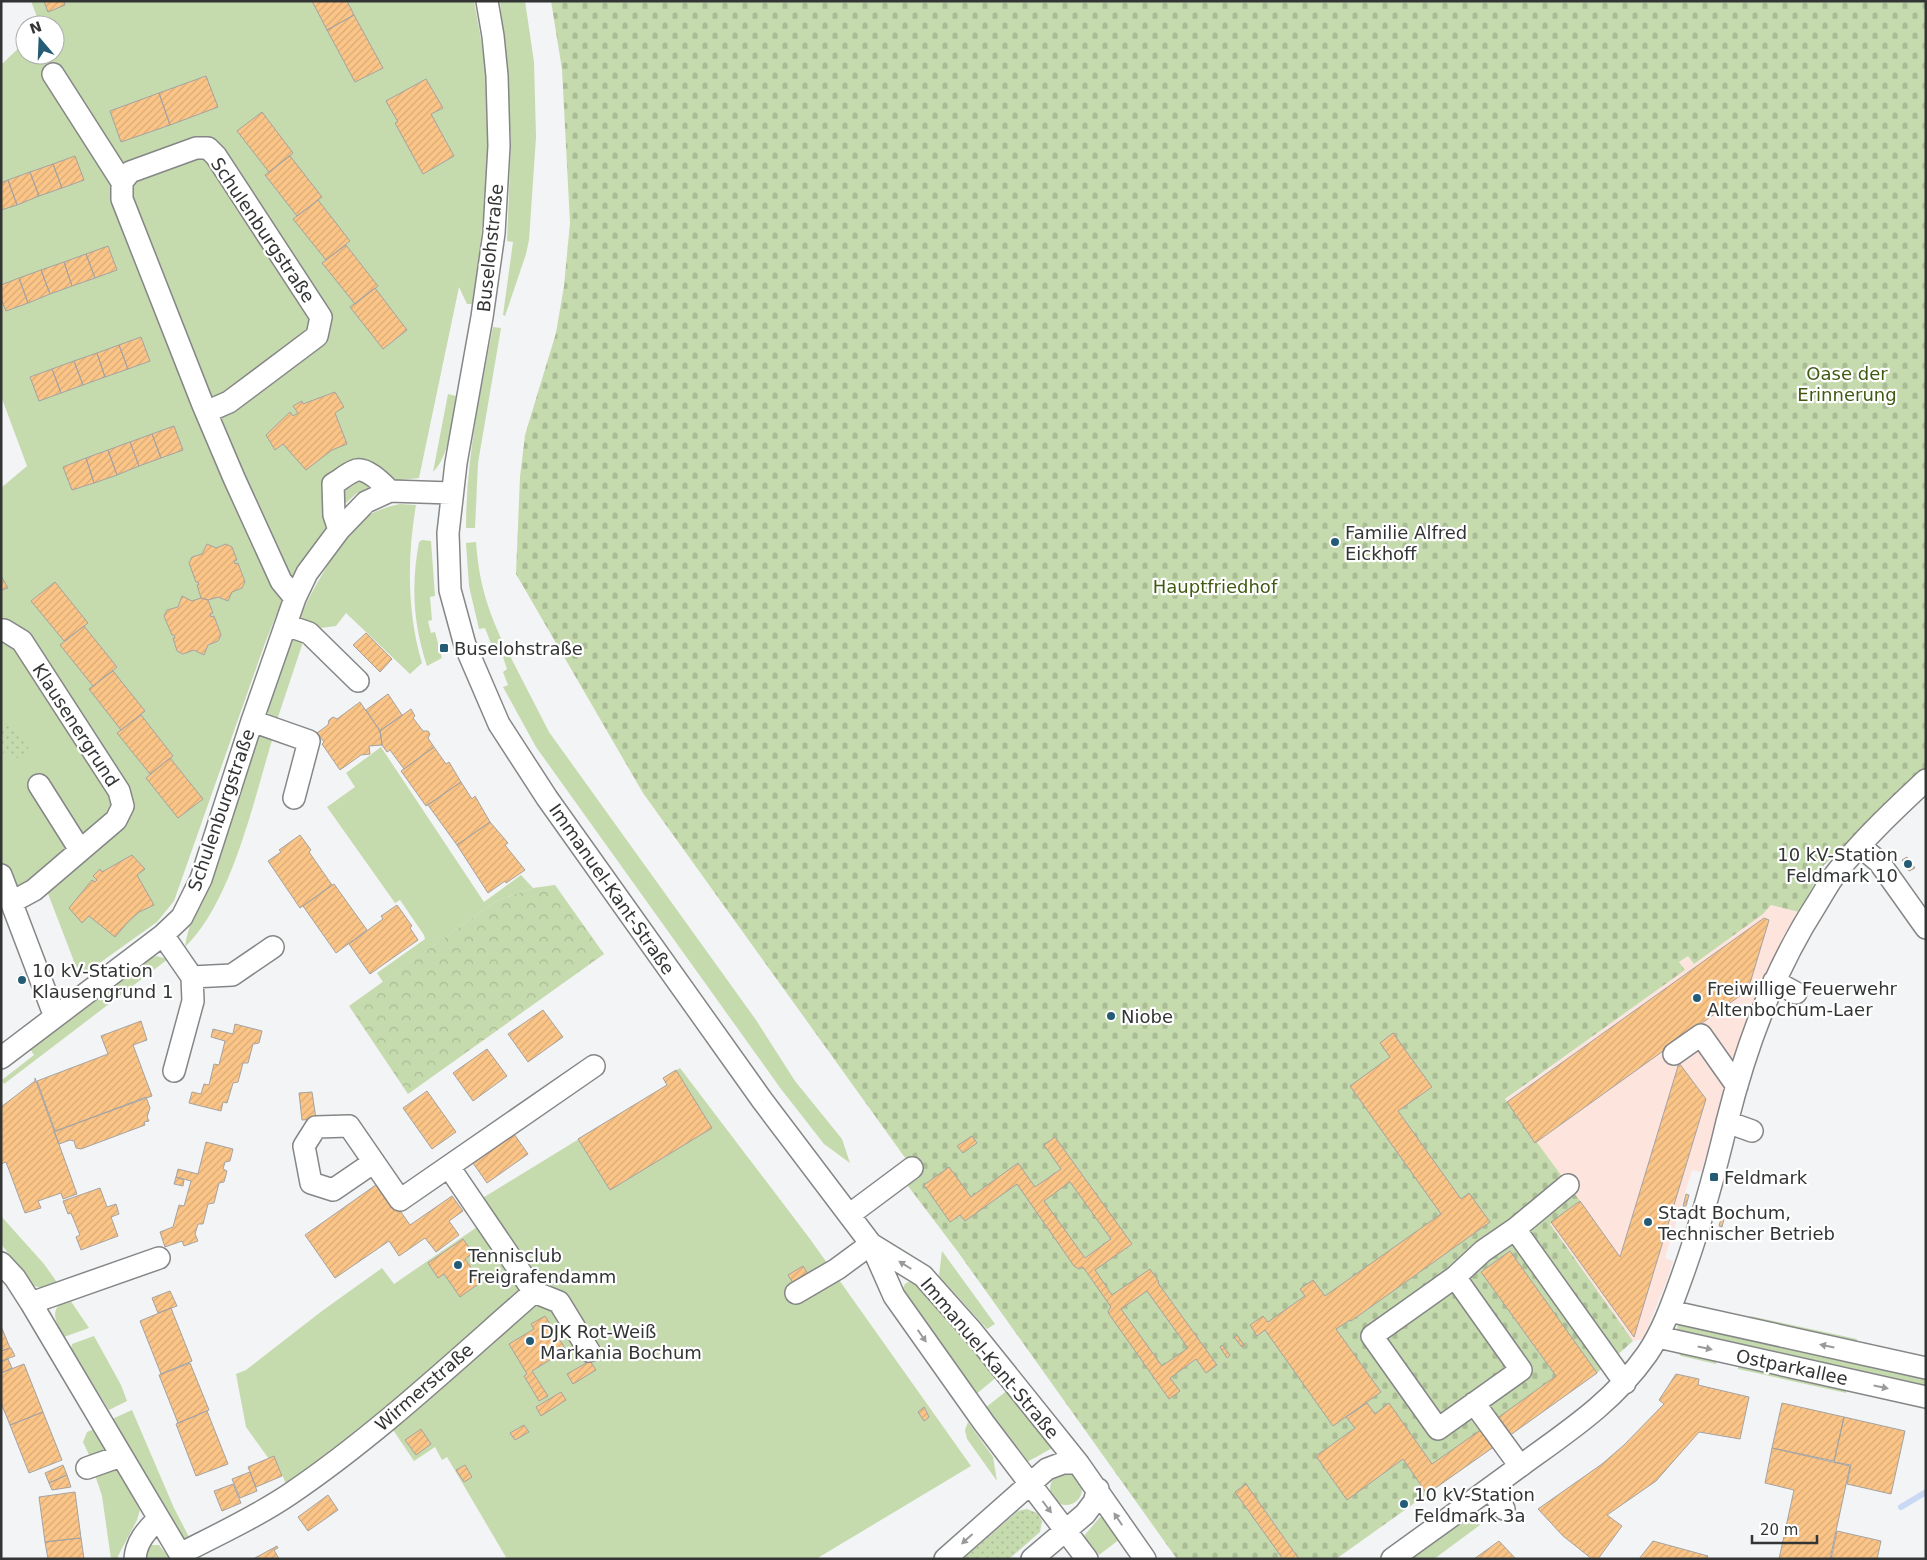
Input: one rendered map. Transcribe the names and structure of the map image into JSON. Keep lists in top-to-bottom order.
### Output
{
  "streets": {
    "street": [
      "Schulenburgstraße",
      "Buselohstraße",
      "Klausenergrund",
      "Immanuel-Kant-Straße",
      "Ostparkallee",
      "Wirmerstraße"
    ]
  },
  "crossings": [
    ["Schulenburgstraße", "Buselohstraße"],
    ["Schulenburgstraße", "Immanuel-Kant-Straße"],
    ["Buselohstraße", "Immanuel-Kant-Straße"]
  ],
  "parks": ["Oase der Erinnerung", "Hauptfriedhof"],
  "places": {
    "other": [
      "Familie Alfred Eickhoff",
      "10 kV-Station Feldmark 10",
      "10 kV-Station Klausengrund 1",
      "Freiwillige Feuerwehr Altenbochum-Laer",
      "Niobe",
      "Stadt Bochum, Technischer Betrieb",
      "Tennisclub Freigrafendamm",
      "DJK Rot-Weiß Markania Bochum",
      "10 kV-Station Feldmark 3a"
    ],
    "transit": ["Buselohstraße", "Feldmark"]
  },
  "scale_bar": "20 m",
  "north": "top"
}
